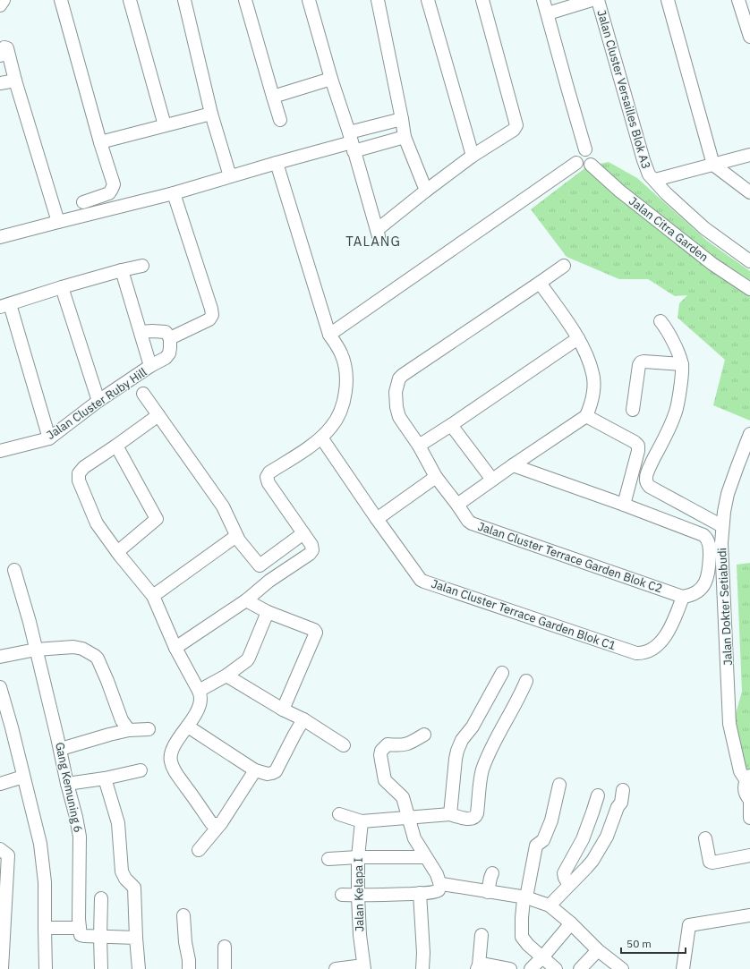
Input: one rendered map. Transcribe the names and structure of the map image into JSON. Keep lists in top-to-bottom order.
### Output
{
  "streets": {
    "street": [
      "Jalan Cluster Versailles Blok A3",
      "Jalan Citra Garden",
      "Jalan Cluster Ruby Hill",
      "Jalan Cluster Terrace Garden Blok C2",
      "Jalan Dokter Setiabudi",
      "Jalan Cluster Terrace Garden Blok C1",
      "Gang Kemuning 6",
      "Jalan Kelapa I"
    ]
  },
  "crossings": [
    ["Jalan Cluster Terrace Garden Blok C2", "Jalan Cluster Terrace Garden Blok C1"]
  ],
  "districts": ["TALANG"],
  "scale_bar": "50 m"
}
